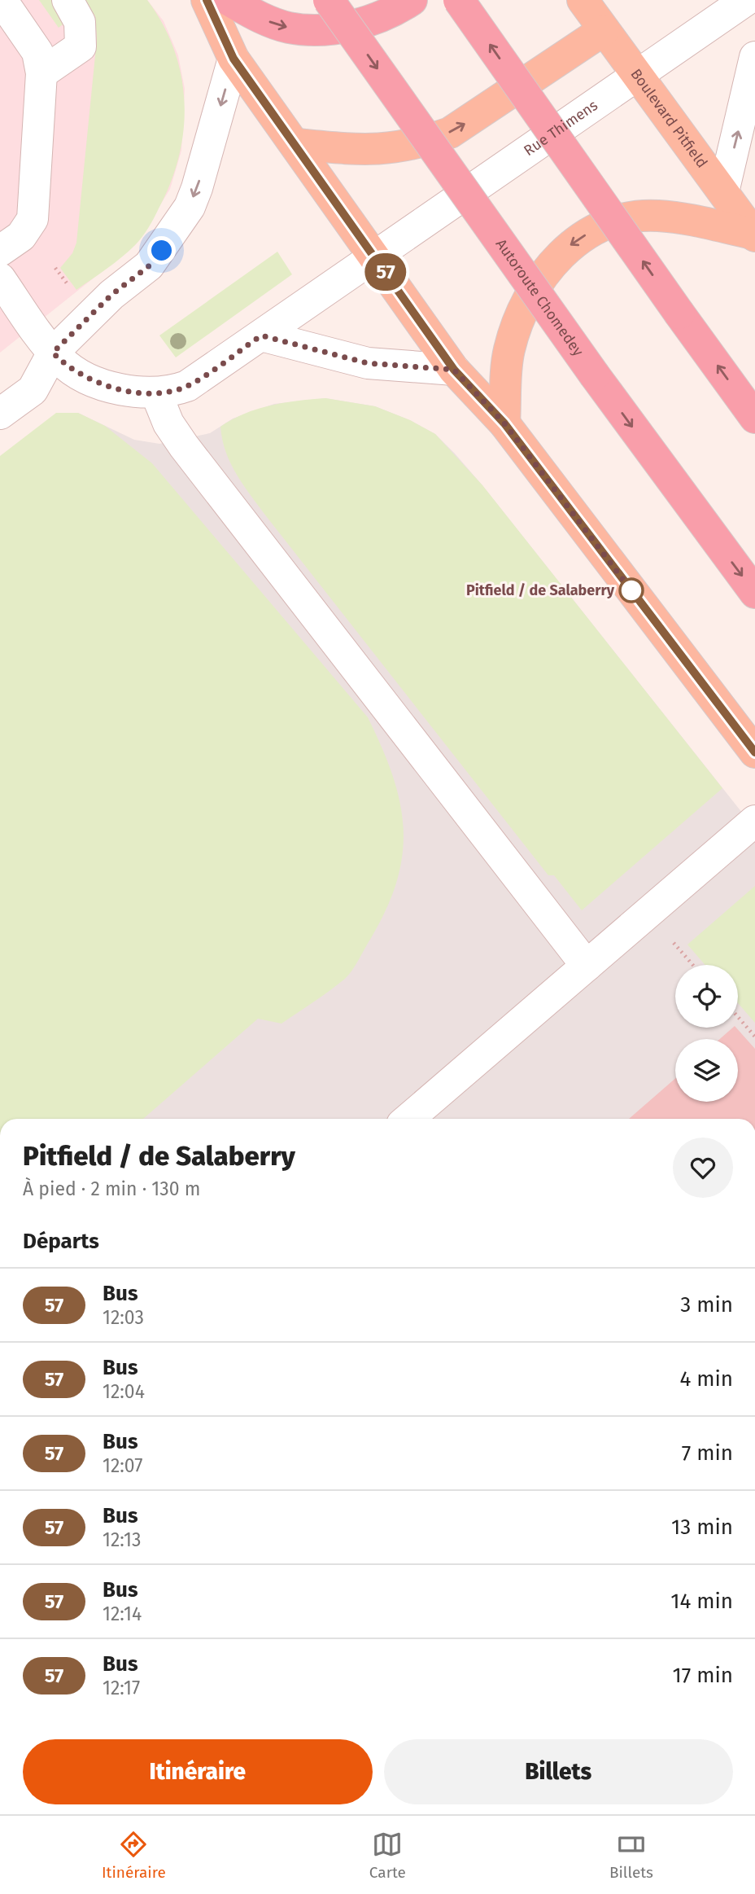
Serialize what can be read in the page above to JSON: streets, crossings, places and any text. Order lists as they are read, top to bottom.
{
  "streets": {
    "highway": ["Autoroute Chomedey"],
    "main road": ["Boulevard Pitfield"],
    "street": ["Rue Thimens"]
  },
  "crossings": [
    ["Boulevard Pitfield", "Rue Thimens"]
  ],
  "places": ["Pitfield / de Salaberry"],
  "lines": ["bus line 57"],
  "page": {
    "on_map": "57",
    "heading": [
      ["Pitfield / de Salaberry", "À pied · 2 min · 130 m"],
      "Départs"
    ],
    "list": [
      {
        "mark": "57",
        "name": "Bus",
        "note": "12:03",
        "value": "3 min"
      },
      {
        "mark": "57",
        "name": "Bus",
        "note": "12:04",
        "value": "4 min"
      },
      {
        "mark": "57",
        "name": "Bus",
        "note": "12:07",
        "value": "7 min"
      },
      {
        "mark": "57",
        "name": "Bus",
        "note": "12:13",
        "value": "13 min"
      },
      {
        "mark": "57",
        "name": "Bus",
        "note": "12:14",
        "value": "14 min"
      },
      {
        "mark": "57",
        "name": "Bus",
        "note": "12:17",
        "value": "17 min"
      }
    ],
    "buttons": ["Itinéraire", "Billets"],
    "tabs": ["Itinéraire", "Carte", "Billets"]
  }
}
